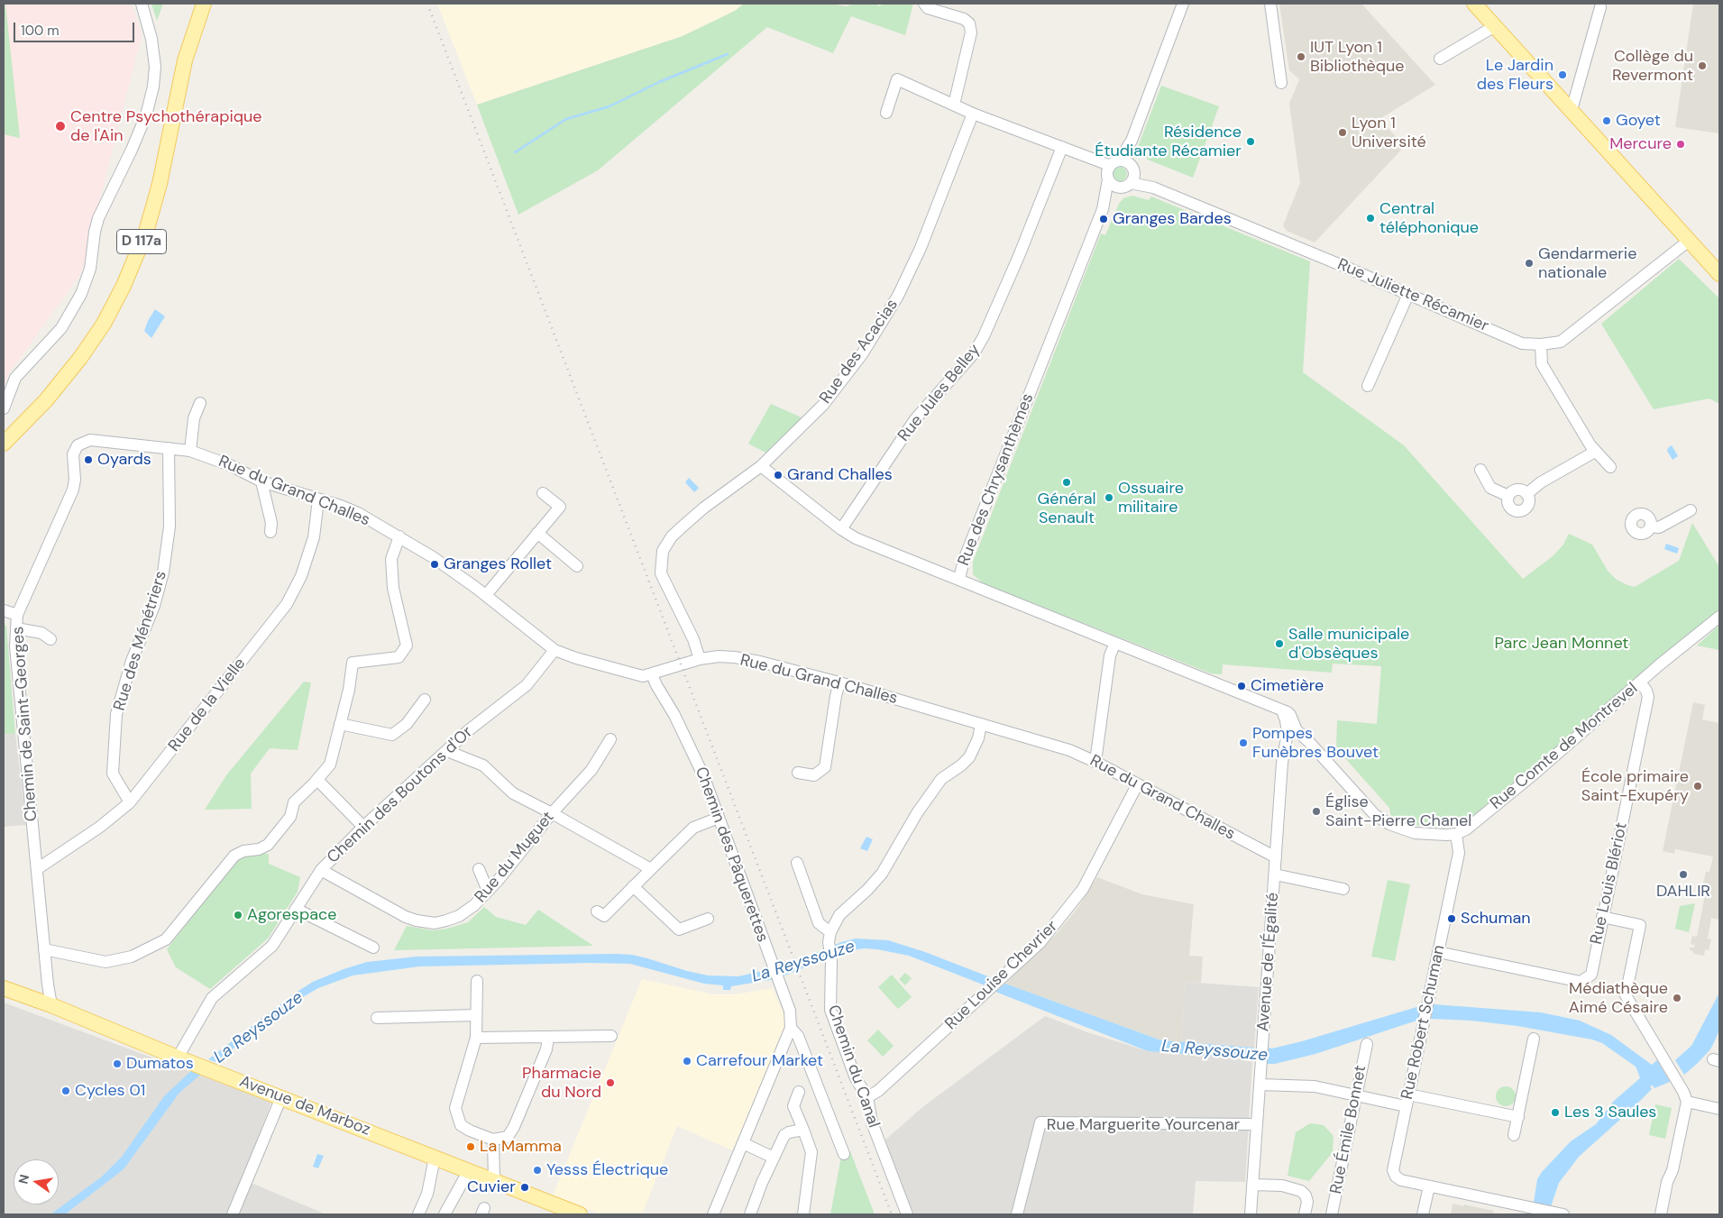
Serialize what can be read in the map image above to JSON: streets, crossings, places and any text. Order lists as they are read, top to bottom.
{
  "streets": {
    "main road": ["D 117a", "Avenue de Marboz"],
    "street": [
      "Rue Juliette Récamier",
      "Rue des Acacias",
      "Rue Jules Belley",
      "Rue des Chrysanthèmes",
      "Rue du Grand Challes",
      "Rue des Ménétriers",
      "Rue de la Vielle",
      "Chemin de Saint-Georges",
      "Rue Comte de Montrevel",
      "Chemin des Boutons d'Or",
      "Chemin des Pâquerettes",
      "Rue du Muguet",
      "Rue Louis Blériot",
      "Avenue de l'Égalité",
      "Rue Louise Chevrier",
      "Rue Robert Schuman",
      "Chemin du Canal",
      "Rue Marguerite Yourcenar",
      "Rue Émile Bonnet"
    ]
  },
  "crossings": [
    ["Rue Juliette Récamier", "Rue des Chrysanthèmes"],
    ["Rue des Acacias", "Rue du Grand Challes"],
    ["Rue des Chrysanthèmes", "Rue Comte de Montrevel"],
    ["Rue des Chrysanthèmes", "Avenue de l'Égalité"],
    ["Rue du Grand Challes", "Rue des Ménétriers"],
    ["Rue du Grand Challes", "Rue de la Vielle"],
    ["Rue du Grand Challes", "Chemin de Saint-Georges"],
    ["Rue du Grand Challes", "Chemin des Boutons d'Or"],
    ["Rue du Grand Challes", "Chemin des Pâquerettes"],
    ["Rue du Grand Challes", "Avenue de l'Égalité"],
    ["Rue du Grand Challes", "Rue Louise Chevrier"],
    ["Rue des Ménétriers", "Rue de la Vielle"],
    ["Rue de la Vielle", "Chemin de Saint-Georges"],
    ["Chemin de Saint-Georges", "Avenue de Marboz"],
    ["Rue Comte de Montrevel", "Rue Louis Blériot"],
    ["Rue Comte de Montrevel", "Avenue de l'Égalité"],
    ["Rue Comte de Montrevel", "Rue Robert Schuman"],
    ["Chemin des Boutons d'Or", "Rue du Muguet"],
    ["Chemin des Boutons d'Or", "Avenue de Marboz"],
    ["Rue Louis Blériot", "Rue Robert Schuman"],
    ["Avenue de l'Égalité", "Rue Marguerite Yourcenar"],
    ["Rue Louise Chevrier", "Chemin du Canal"]
  ],
  "water": ["La Reyssouze"],
  "parks": ["Parc Jean Monnet"],
  "places": [
    "IUT Lyon 1 Bibliothèque",
    "Collège du Revermont",
    "Le Jardin des Fleurs",
    "Goyet",
    "Centre Psychothérapique de l'Ain",
    "Lyon 1 Université",
    "Résidence Étudiante Récamier",
    "Mercure",
    "Central téléphonique",
    "Granges Bardes",
    "Gendarmerie nationale",
    "Oyards",
    "Grand Challes",
    "Général Senault",
    "Ossuaire militaire",
    "Granges Rollet",
    "Salle municipale d'Obsèques",
    "Cimetière",
    "Pompes Funèbres Bouvet",
    "École primaire Saint-Exupéry",
    "Église Saint-Pierre Chanel",
    "DAHLIR",
    "Agorespace",
    "Schuman",
    "Médiathèque Aimé Césaire",
    "Carrefour Market",
    "Dumatos",
    "Pharmacie du Nord",
    "Cycles 01",
    "Les 3 Saules",
    "La Mamma",
    "Yesss Électrique",
    "Cuvier"
  ],
  "scale_bar": "100 m",
  "north": "left"
}
